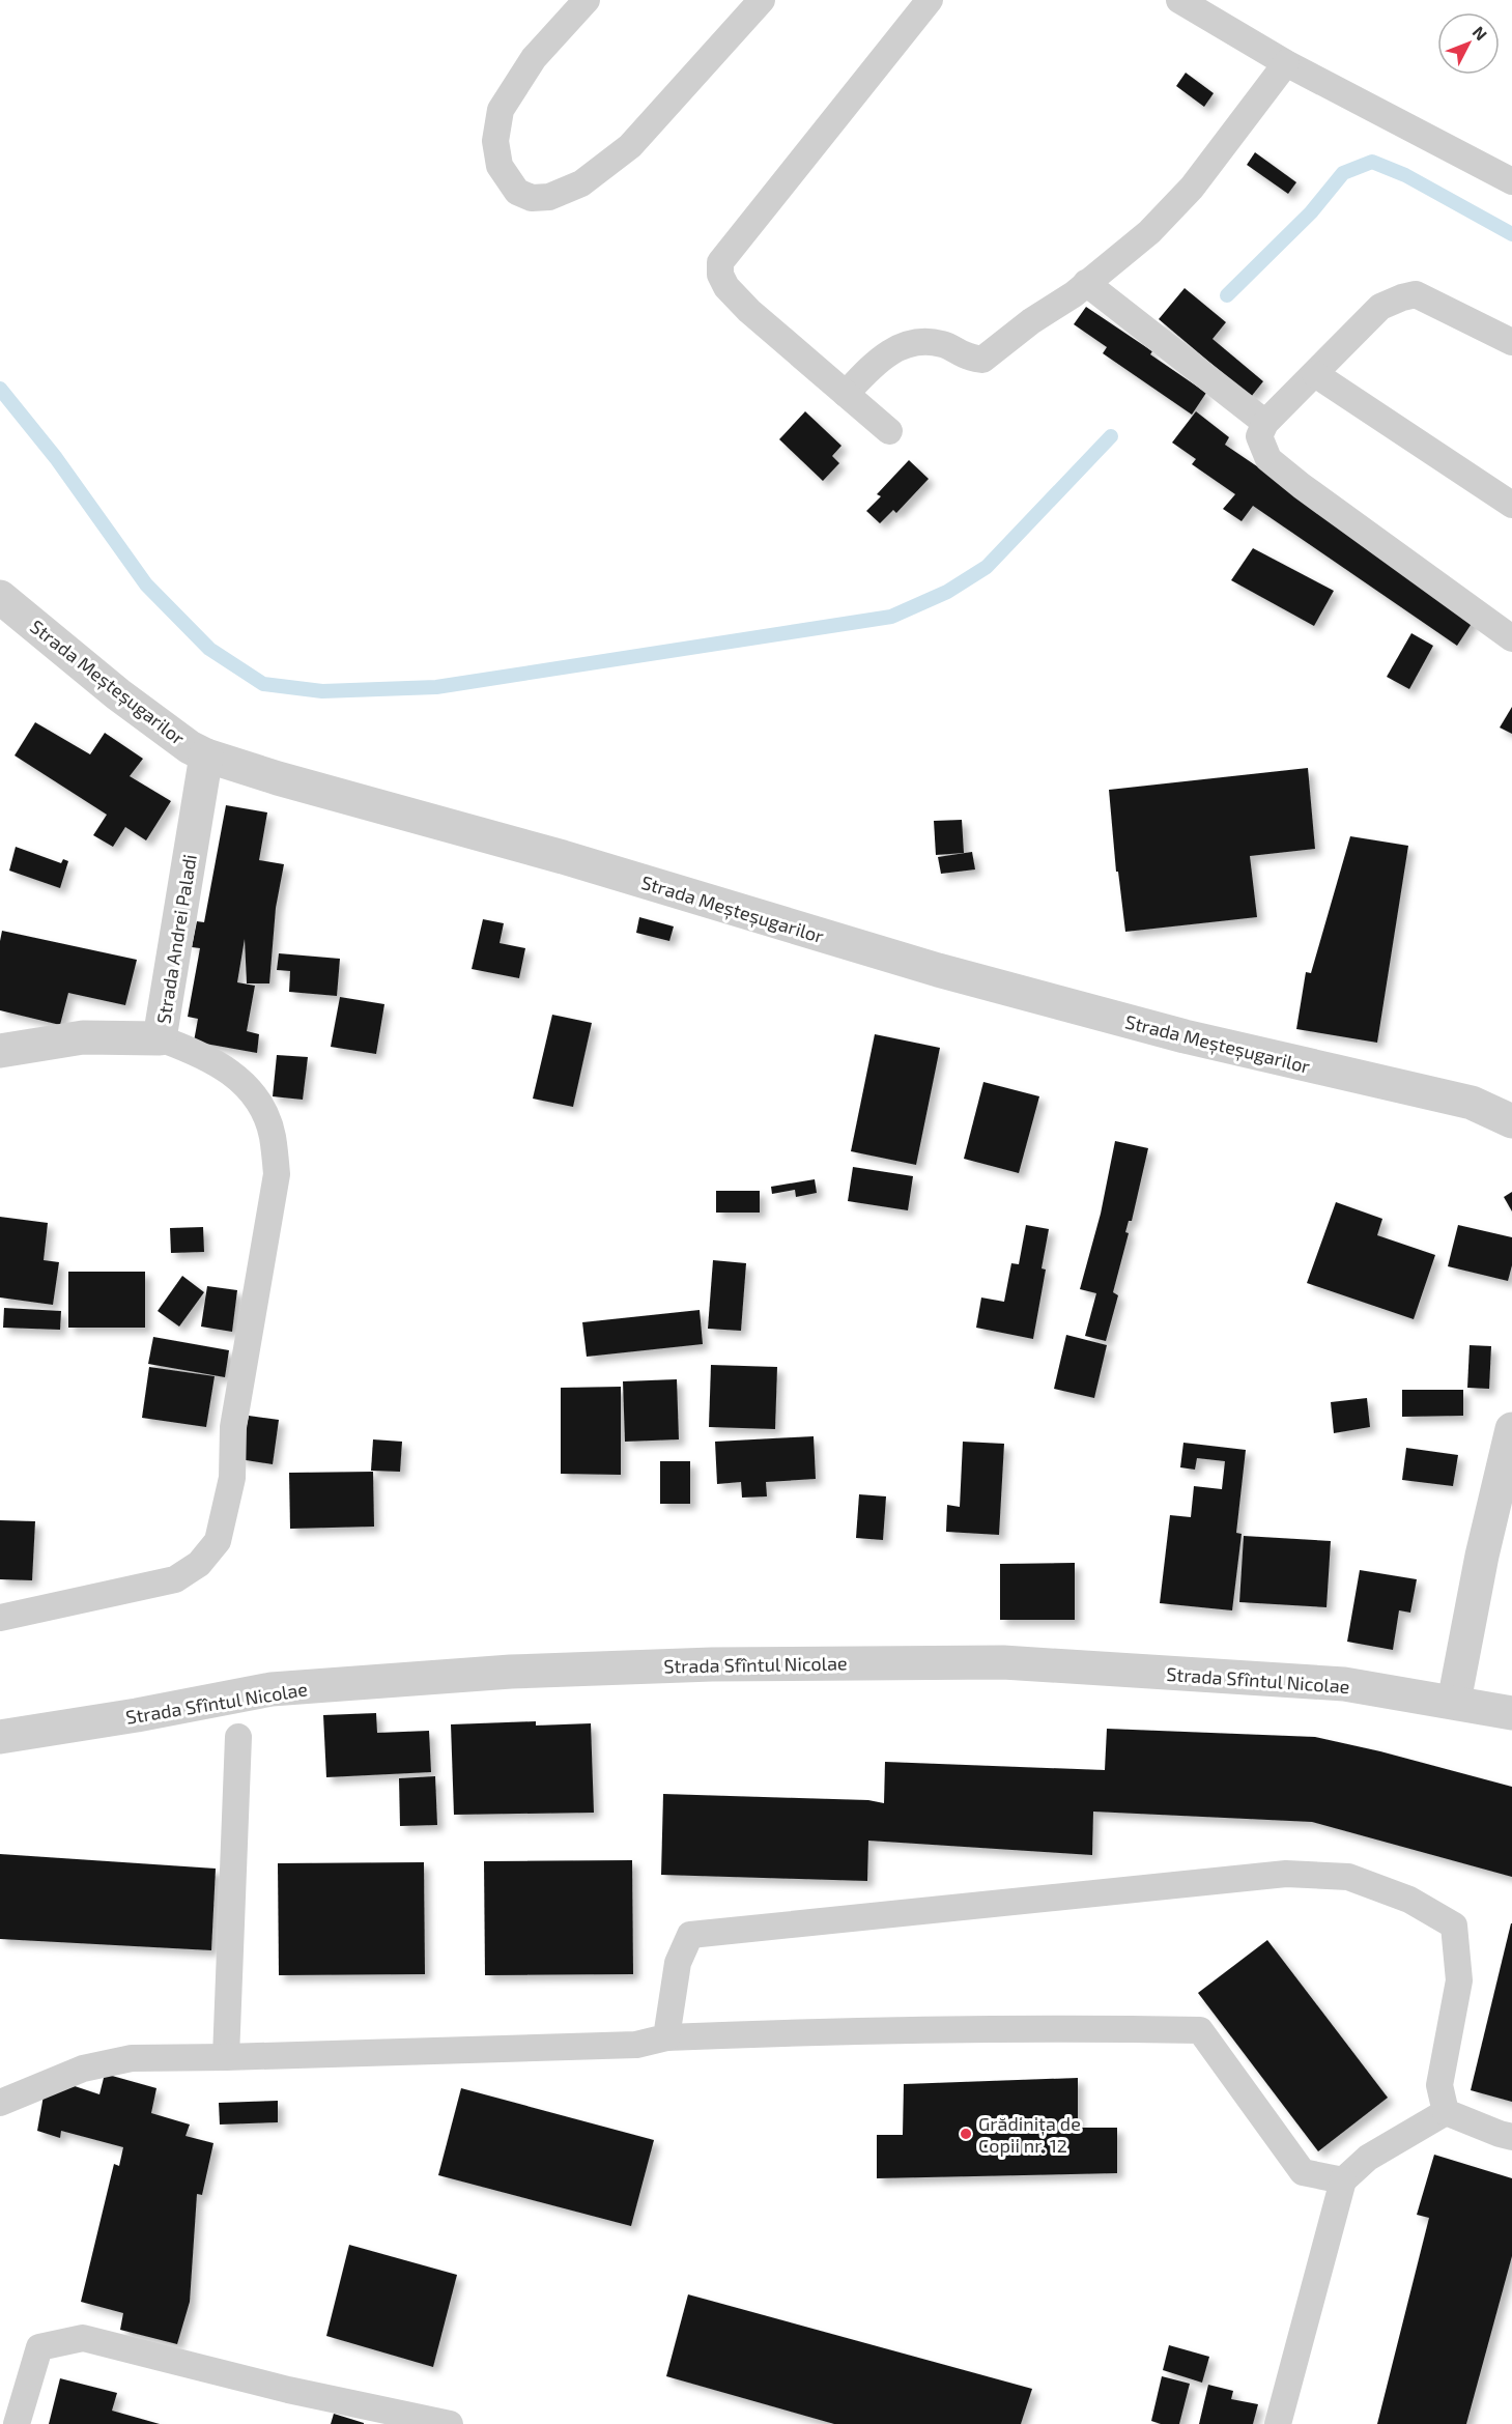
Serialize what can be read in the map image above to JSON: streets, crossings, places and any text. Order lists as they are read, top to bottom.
{
  "streets": {
    "street": ["Strada Meșteșugarilor", "Strada Andrei Paladi", "Strada Sfîntul Nicolae"]
  },
  "crossings": [
    ["Strada Meșteșugarilor", "Strada Andrei Paladi"]
  ],
  "places": ["Grădinița de Copii nr. 12"],
  "north": "top right"
}
